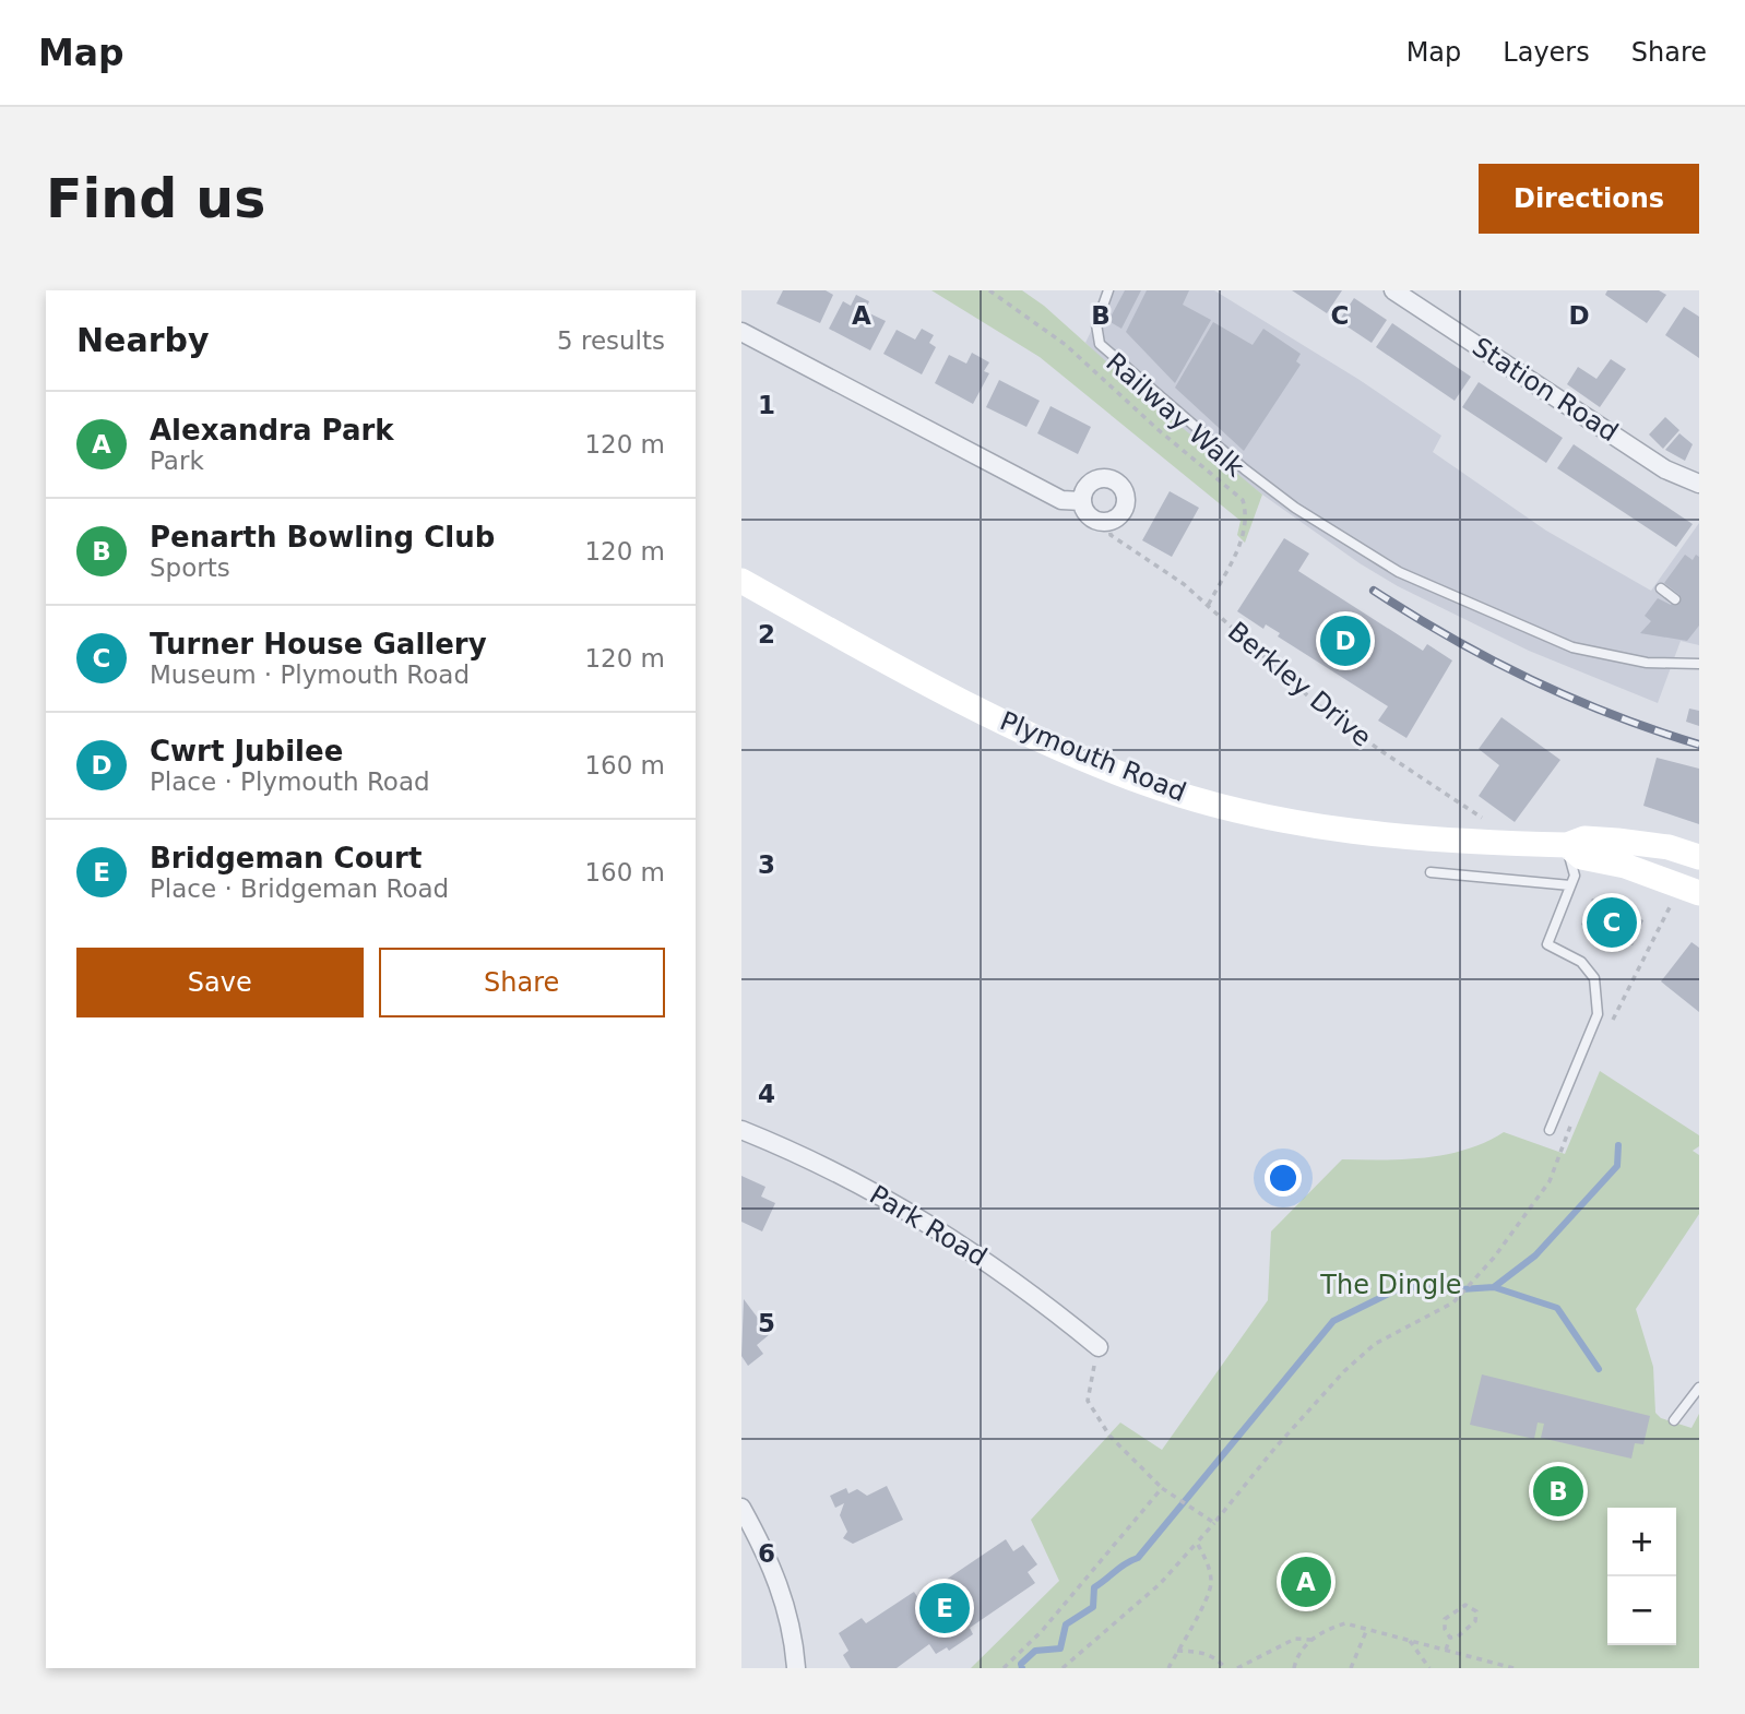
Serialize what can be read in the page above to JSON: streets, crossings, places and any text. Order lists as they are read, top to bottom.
{
  "streets": {
    "street": ["Station Road", "Plymouth Road", "Park Road"],
    "path": ["Railway Walk", "Berkley Drive"]
  },
  "crossings": [
    ["Railway Walk", "Berkley Drive"],
    ["Berkley Drive", "Plymouth Road"]
  ],
  "parks": ["The Dingle"],
  "page": {
    "header": "Map",
    "nav": ["Map", "Layers", "Share"],
    "buttons": [
      "Directions",
      ["Save", "Share"]
    ],
    "title": "Find us",
    "heading": ["Nearby", "5 results"],
    "list": [
      {
        "mark": "A",
        "name": "Alexandra Park",
        "note": "Park",
        "value": "120 m"
      },
      {
        "mark": "B",
        "name": "Penarth Bowling Club",
        "note": "Sports",
        "value": "120 m"
      },
      {
        "mark": "C",
        "name": "Turner House Gallery",
        "note": "Museum · Plymouth Road",
        "value": "120 m"
      },
      {
        "mark": "D",
        "name": "Cwrt Jubilee",
        "note": "Place · Plymouth Road",
        "value": "160 m"
      },
      {
        "mark": "E",
        "name": "Bridgeman Court",
        "note": "Place · Bridgeman Road",
        "value": "160 m"
      }
    ],
    "pins": [
      "D",
      "C",
      "B",
      "A",
      "E"
    ],
    "map_buttons": ["+", "−"]
  },
  "grid": {
    "columns": [
      "A",
      "B",
      "C",
      "D"
    ],
    "rows": [
      "1",
      "2",
      "3",
      "4",
      "5",
      "6"
    ]
  }
}
